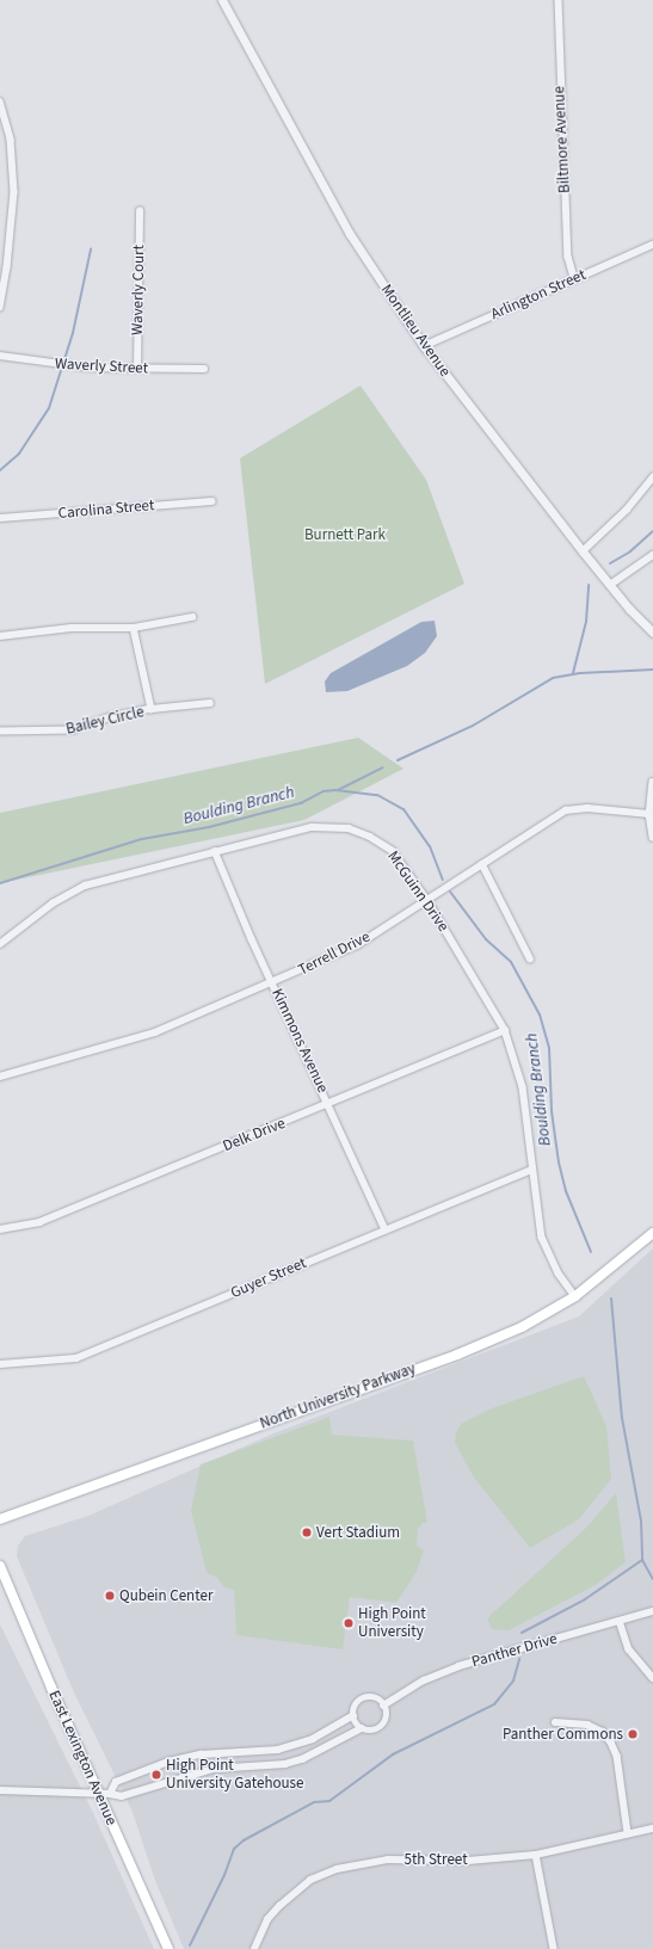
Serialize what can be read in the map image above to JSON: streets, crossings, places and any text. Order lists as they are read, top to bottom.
{
  "streets": {
    "main road": ["North University Parkway", "East Lexington Avenue"],
    "street": [
      "Biltmore Avenue",
      "Waverly Court",
      "Arlington Street",
      "Montlieu Avenue",
      "Waverly Street",
      "Carolina Street",
      "Bailey Circle",
      "McGuinn Drive",
      "Terrell Drive",
      "Kimmons Avenue",
      "Delk Drive",
      "Guyer Street",
      "Panther Drive",
      "5th Street"
    ]
  },
  "crossings": [
    ["Biltmore Avenue", "Arlington Street"],
    ["Waverly Court", "Waverly Street"],
    ["Arlington Street", "Montlieu Avenue"],
    ["McGuinn Drive", "Terrell Drive"],
    ["McGuinn Drive", "Kimmons Avenue"],
    ["McGuinn Drive", "Delk Drive"],
    ["McGuinn Drive", "Guyer Street"],
    ["McGuinn Drive", "North University Parkway"],
    ["Terrell Drive", "Kimmons Avenue"],
    ["Kimmons Avenue", "Delk Drive"],
    ["Kimmons Avenue", "Guyer Street"]
  ],
  "water": ["Boulding Branch"],
  "parks": ["Burnett Park"],
  "places": [
    "Vert Stadium",
    "Qubein Center",
    "High Point University",
    "Panther Commons",
    "High Point University Gatehouse"
  ]
}
